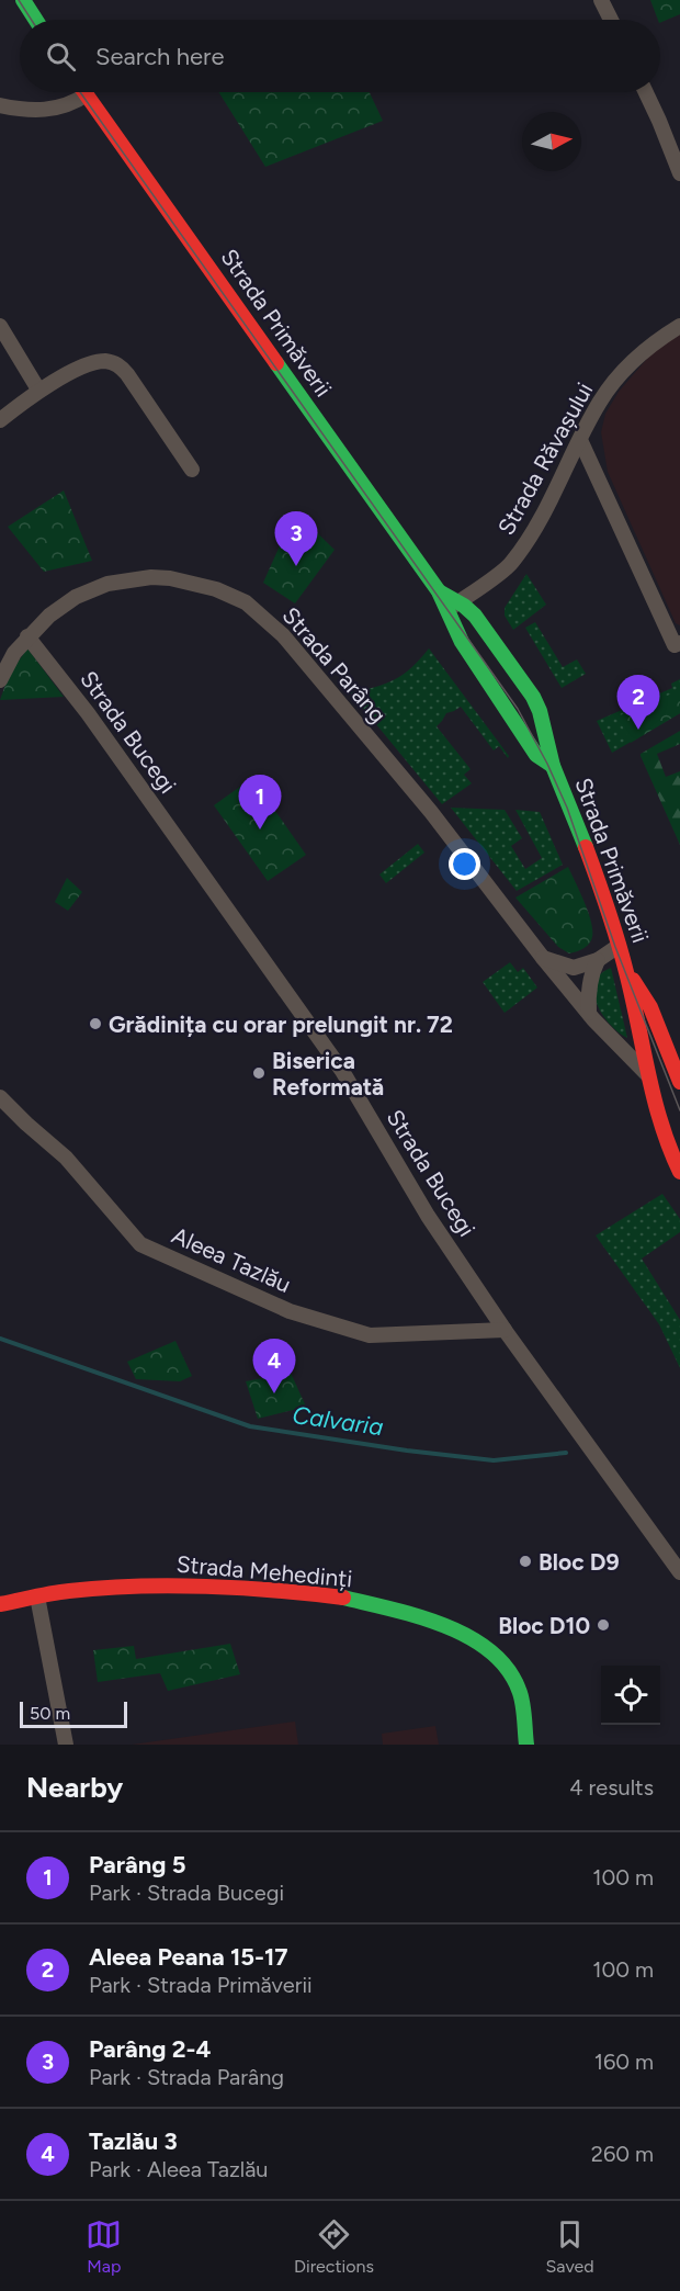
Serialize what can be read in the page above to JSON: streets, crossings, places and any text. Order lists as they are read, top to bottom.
{
  "streets": {
    "main road": ["Strada Primăverii", "Strada Mehedinți"],
    "street": [
      "Strada Răvașului",
      "Strada Parâng",
      "Strada Bucegi",
      "Aleea Tazlău"
    ]
  },
  "crossings": [
    ["Strada Primăverii", "Strada Răvașului"],
    ["Strada Primăverii", "Strada Parâng"],
    ["Strada Parâng", "Strada Bucegi"],
    ["Strada Bucegi", "Aleea Tazlău"]
  ],
  "water": ["Calvaria"],
  "places": [
    "Grădinița cu orar prelungit nr. 72",
    "Biserica Reformată",
    "Bloc D9",
    "Bloc D10"
  ],
  "scale_bar": "50 m",
  "north": "right",
  "page": {
    "search": "Search here",
    "pins": [
      "3",
      "2",
      "1",
      "4"
    ],
    "scale": "50 m",
    "heading": ["Nearby", "4 results"],
    "list": [
      {
        "mark": "1",
        "name": "Parâng 5",
        "note": "Park · Strada Bucegi",
        "value": "100 m"
      },
      {
        "mark": "2",
        "name": "Aleea Peana 15-17",
        "note": "Park · Strada Primăverii",
        "value": "100 m"
      },
      {
        "mark": "3",
        "name": "Parâng 2-4",
        "note": "Park · Strada Parâng",
        "value": "160 m"
      },
      {
        "mark": "4",
        "name": "Tazlău 3",
        "note": "Park · Aleea Tazlău",
        "value": "260 m"
      }
    ],
    "nav": ["Map", "Directions", "Saved"]
  }
}
